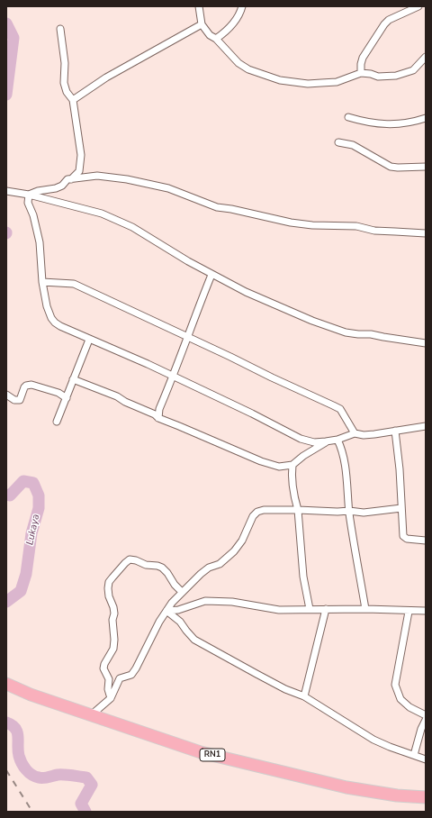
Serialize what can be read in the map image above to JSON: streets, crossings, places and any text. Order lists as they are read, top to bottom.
{
  "streets": {
    "highway": ["RN1"]
  },
  "water": ["Lukaya"]
}
